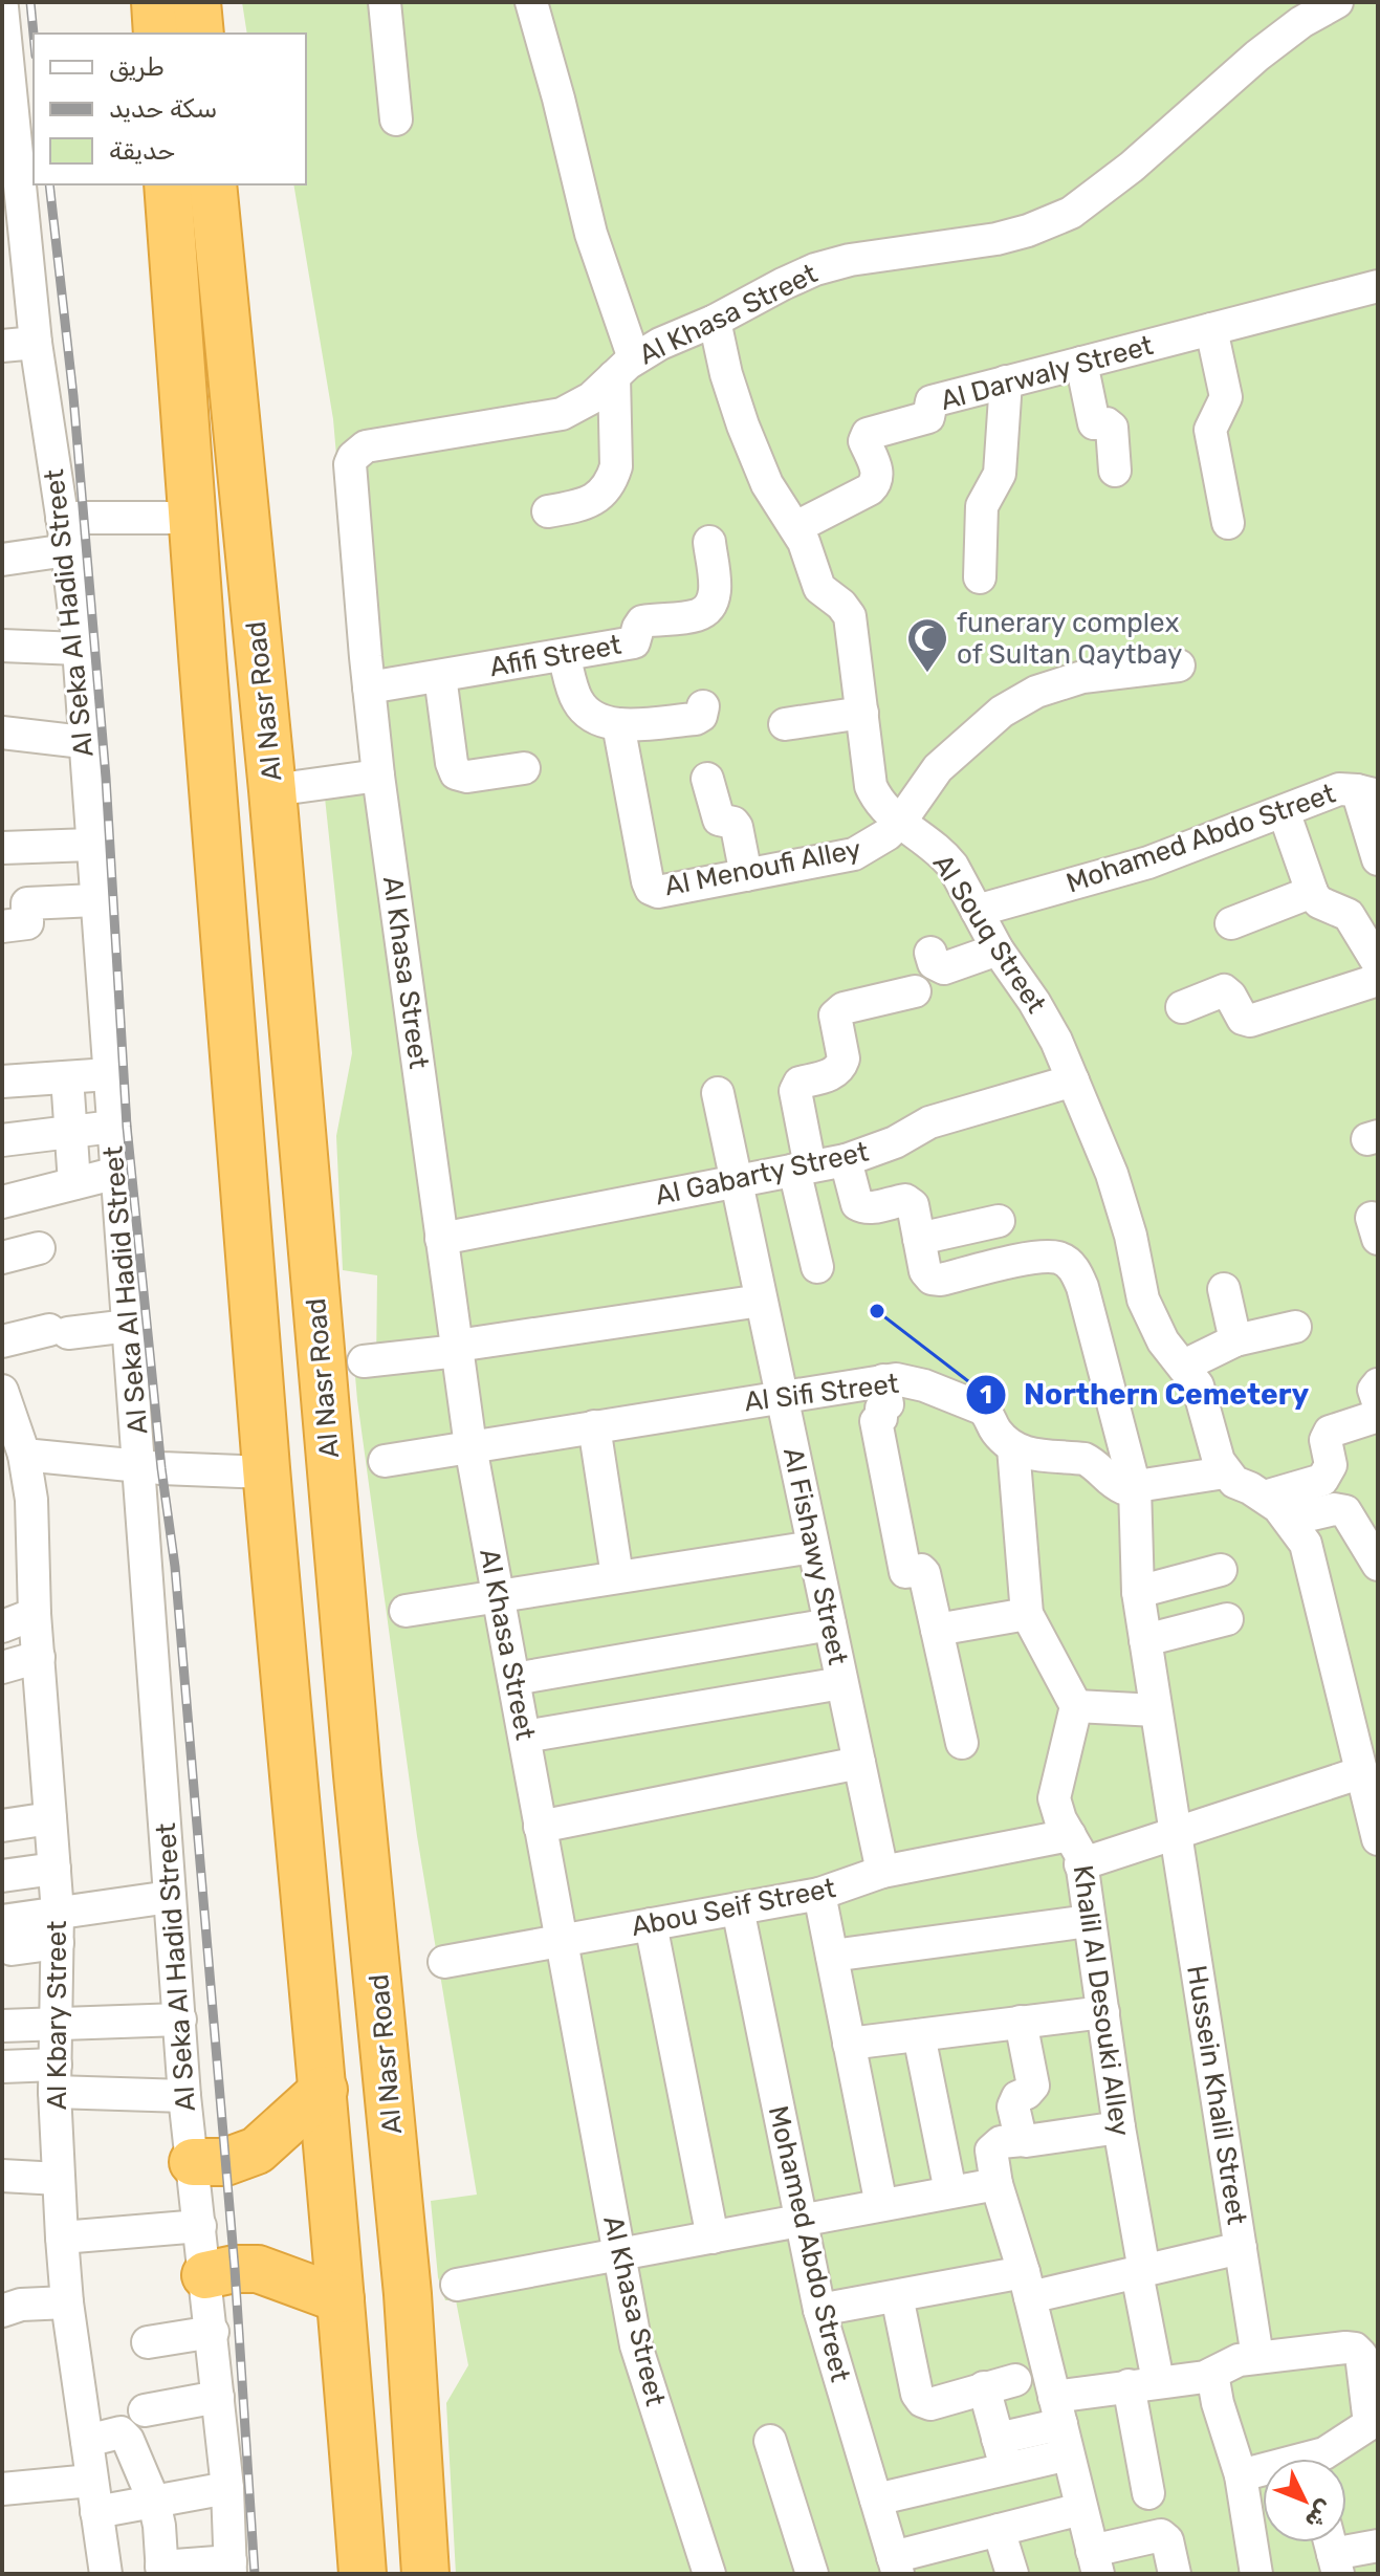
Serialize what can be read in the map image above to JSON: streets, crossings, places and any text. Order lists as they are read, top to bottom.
{
  "streets": {
    "highway": ["Al Nasr Road"],
    "street": [
      "Al Khasa Street",
      "Al Darwaly Street",
      "Al Seka Al Hadid Street",
      "Afifi Street",
      "Mohamed Abdo Street",
      "Al Menoufi Alley",
      "Al Souq Street",
      "Al Gabarty Street",
      "Al Sifi Street",
      "Al Fishawy Street",
      "Abou Seif Street",
      "Khalil Al Desouki Alley",
      "Al Kbary Street",
      "Hussein Khalil Street"
    ]
  },
  "crossings": [
    ["Al Khasa Street", "Afifi Street"],
    ["Al Khasa Street", "Al Souq Street"],
    ["Al Khasa Street", "Al Gabarty Street"],
    ["Al Khasa Street", "Al Sifi Street"],
    ["Al Khasa Street", "Abou Seif Street"],
    ["Al Darwaly Street", "Al Souq Street"],
    ["Mohamed Abdo Street", "Al Souq Street"],
    ["Mohamed Abdo Street", "Abou Seif Street"],
    ["Al Menoufi Alley", "Al Souq Street"],
    ["Al Souq Street", "Al Gabarty Street"],
    ["Al Gabarty Street", "Al Fishawy Street"],
    ["Al Sifi Street", "Al Fishawy Street"],
    ["Al Fishawy Street", "Abou Seif Street"],
    ["Abou Seif Street", "Khalil Al Desouki Alley"],
    ["Abou Seif Street", "Hussein Khalil Street"]
  ],
  "places": {
    "mosque": ["funerary complex of Sultan Qaytbay"],
    "other": ["Northern Cemetery"]
  },
  "legend": ["طريق", "سكة حديد", "حديقة"],
  "north": "bottom right"
}
